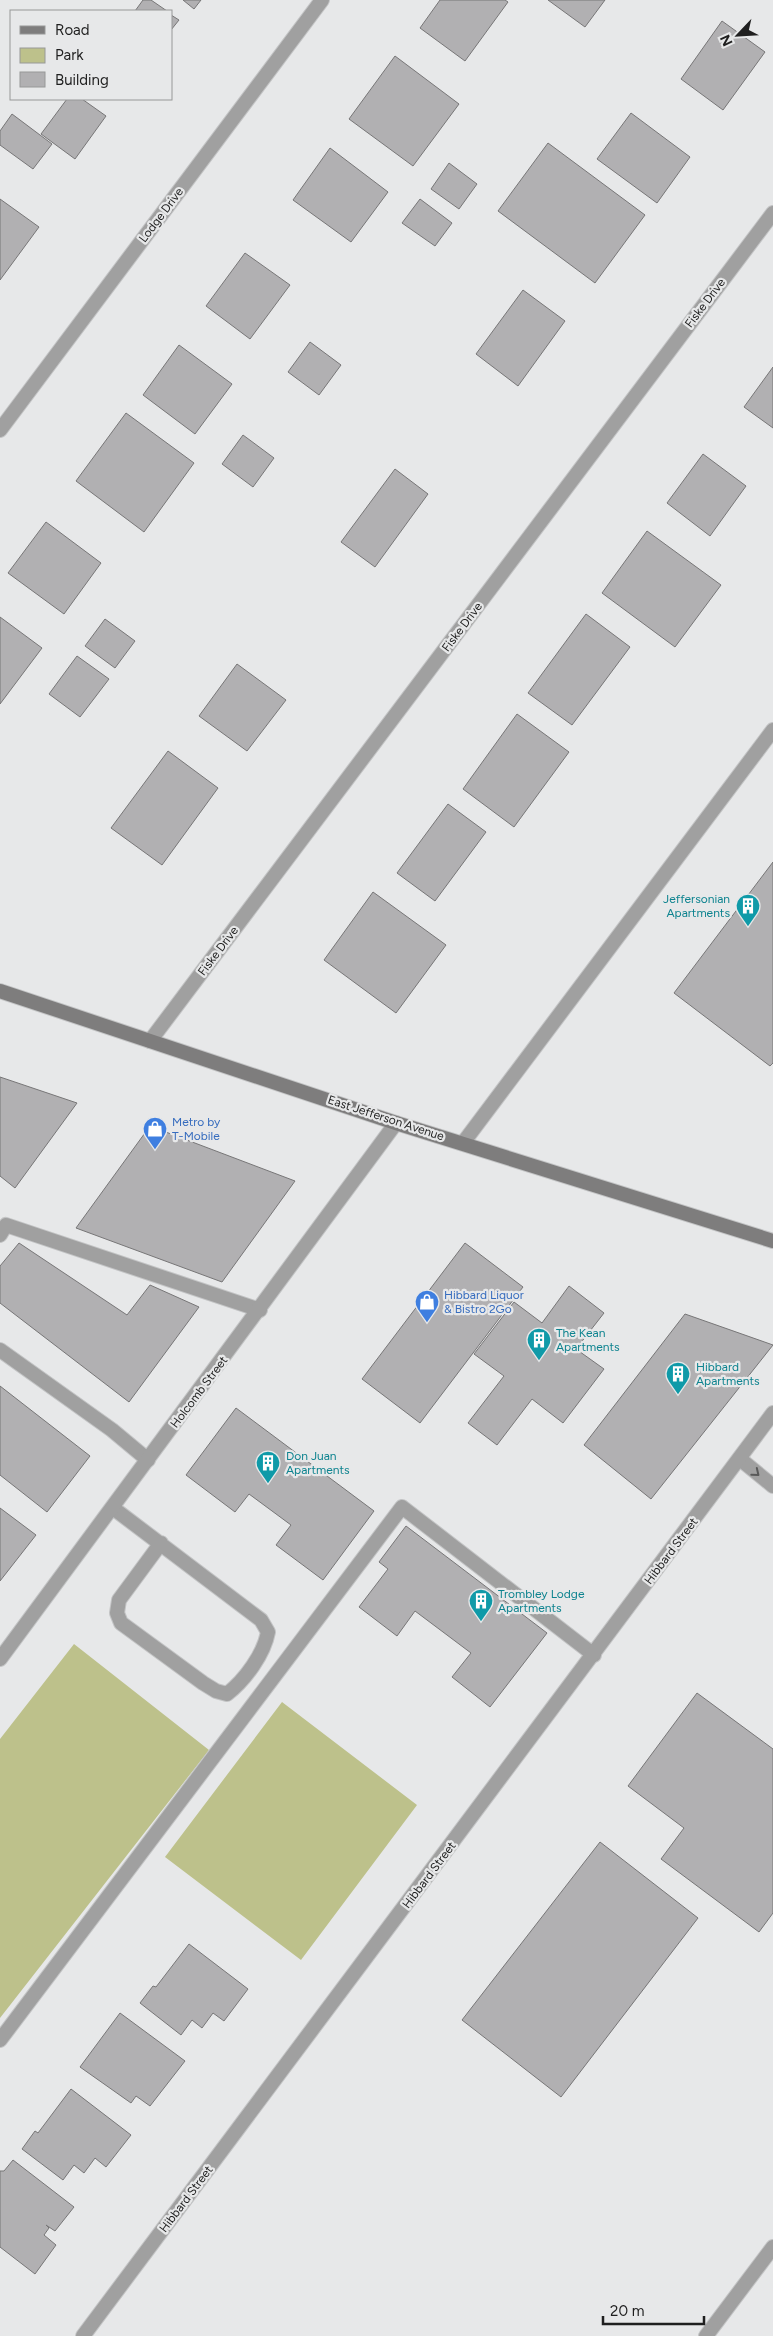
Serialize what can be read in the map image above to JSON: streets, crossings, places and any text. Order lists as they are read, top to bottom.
{
  "streets": {
    "main road": ["East Jefferson Avenue"],
    "street": [
      "Lodge Drive",
      "Fiske Drive",
      "Holcomb Street",
      "Hibbard Street"
    ]
  },
  "crossings": [
    ["Fiske Drive", "East Jefferson Avenue"],
    ["East Jefferson Avenue", "Holcomb Street"]
  ],
  "places": {
    "building": [
      "Jeffersonian Apartments",
      "The Kean Apartments",
      "Hibbard Apartments",
      "Don Juan Apartments",
      "Trombley Lodge Apartments"
    ],
    "shop": ["Metro by T-Mobile", "Hibbard Liquor & Bistro 2Go"]
  },
  "legend": ["Road", "Park", "Building"],
  "scale_bar": "20 m",
  "north": "bottom left"
}
